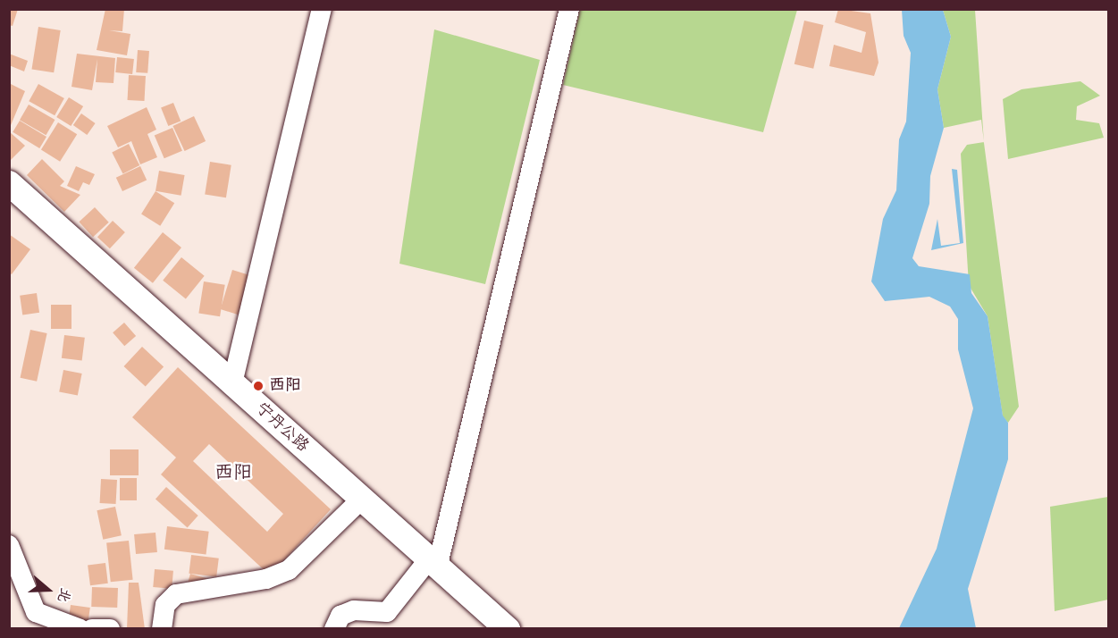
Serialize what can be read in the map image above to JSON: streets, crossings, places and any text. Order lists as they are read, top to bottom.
{
  "streets": {
    "main road": ["宁丹公路"]
  },
  "districts": ["西阳"],
  "places": ["西阳"],
  "north": "right"
}
